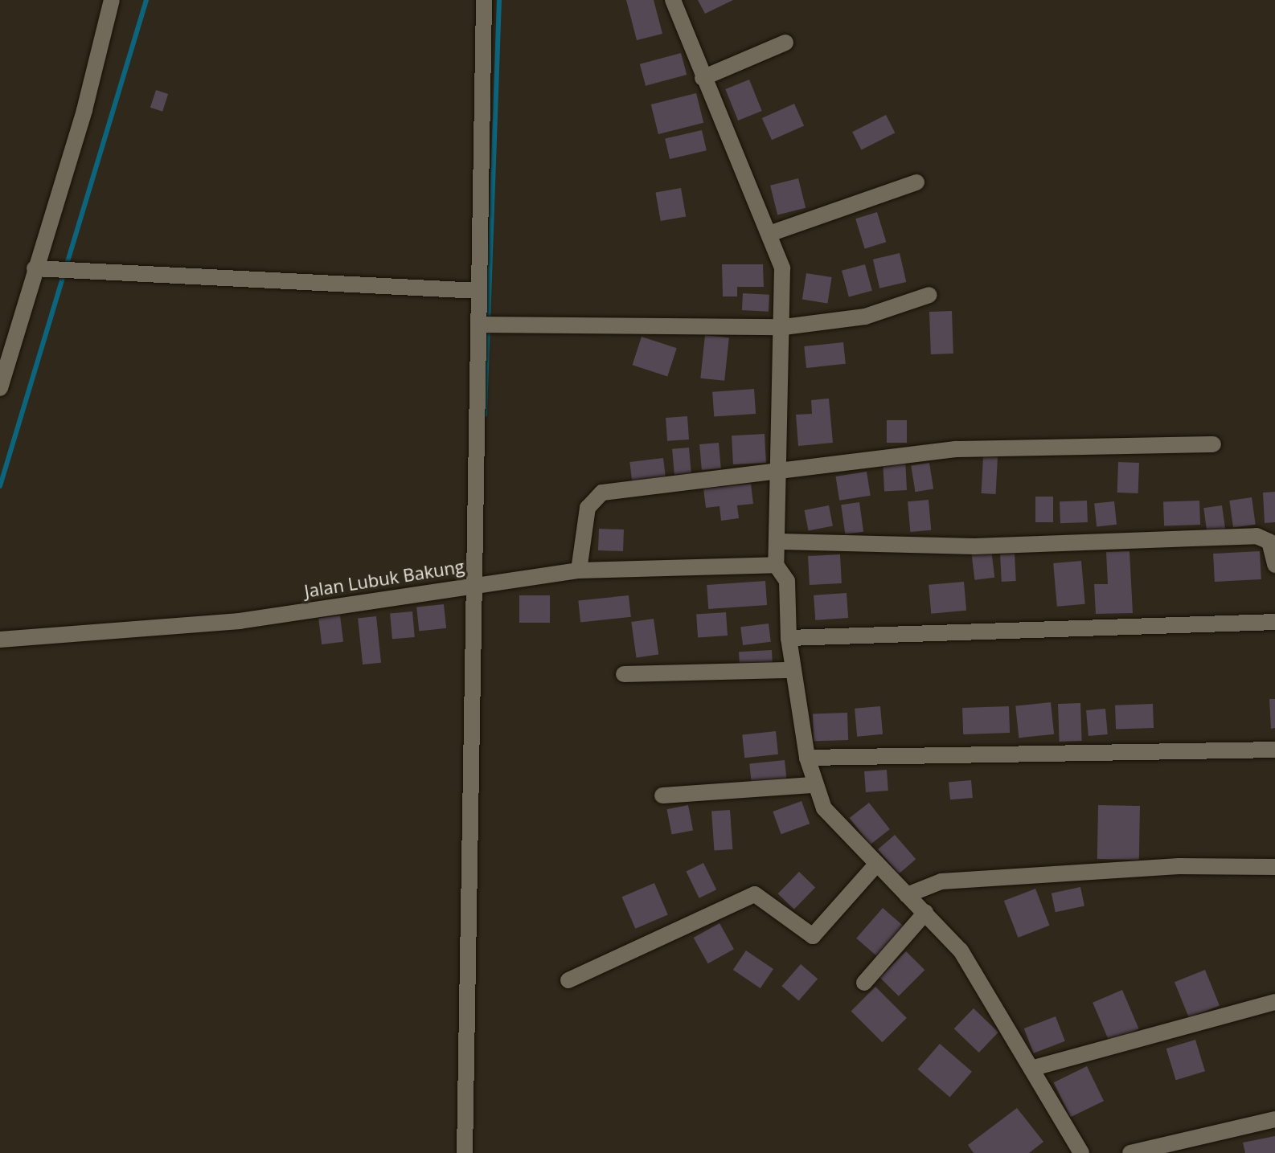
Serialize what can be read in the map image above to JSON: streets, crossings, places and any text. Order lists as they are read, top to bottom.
{
  "streets": {
    "street": ["Jalan Lubuk Bakung"]
  }
}
